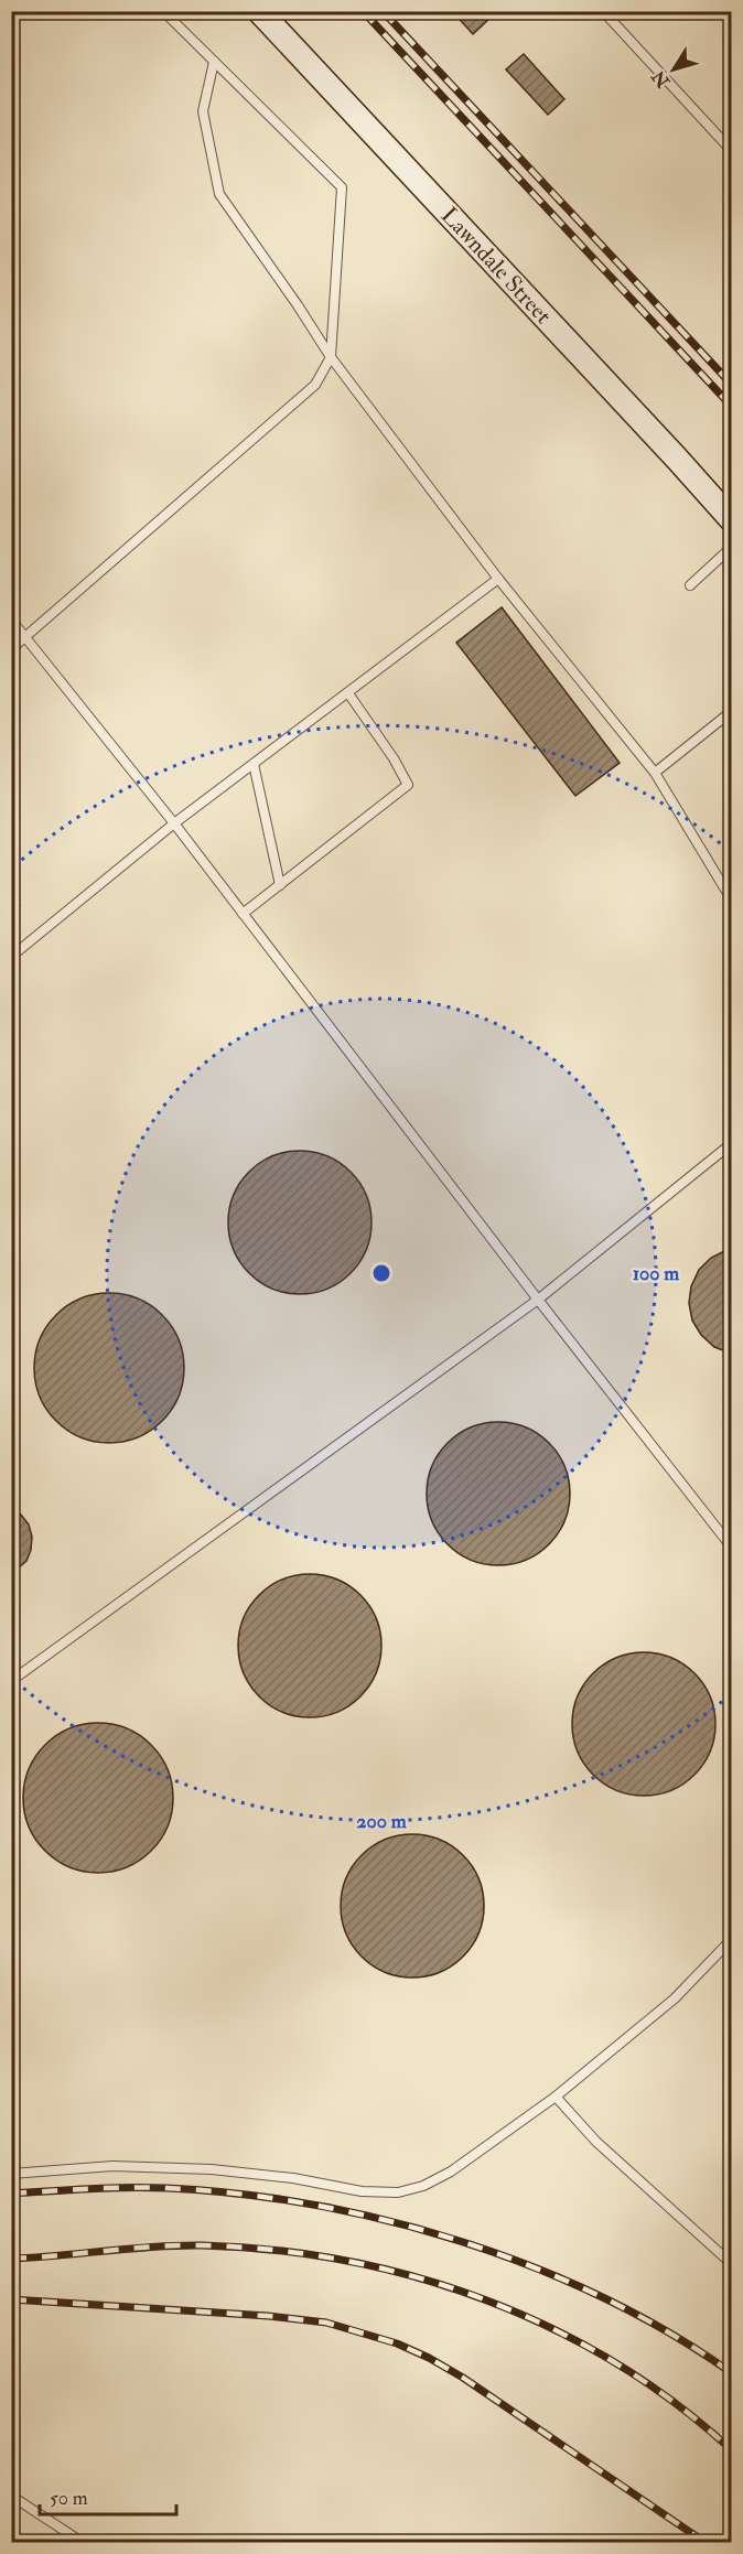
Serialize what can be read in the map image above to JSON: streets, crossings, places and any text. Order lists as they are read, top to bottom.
{
  "streets": {
    "main road": ["Lawndale Street"]
  },
  "scale_bar": "50 m",
  "north": "bottom left",
  "rings": ["100 m", "200 m"]
}
